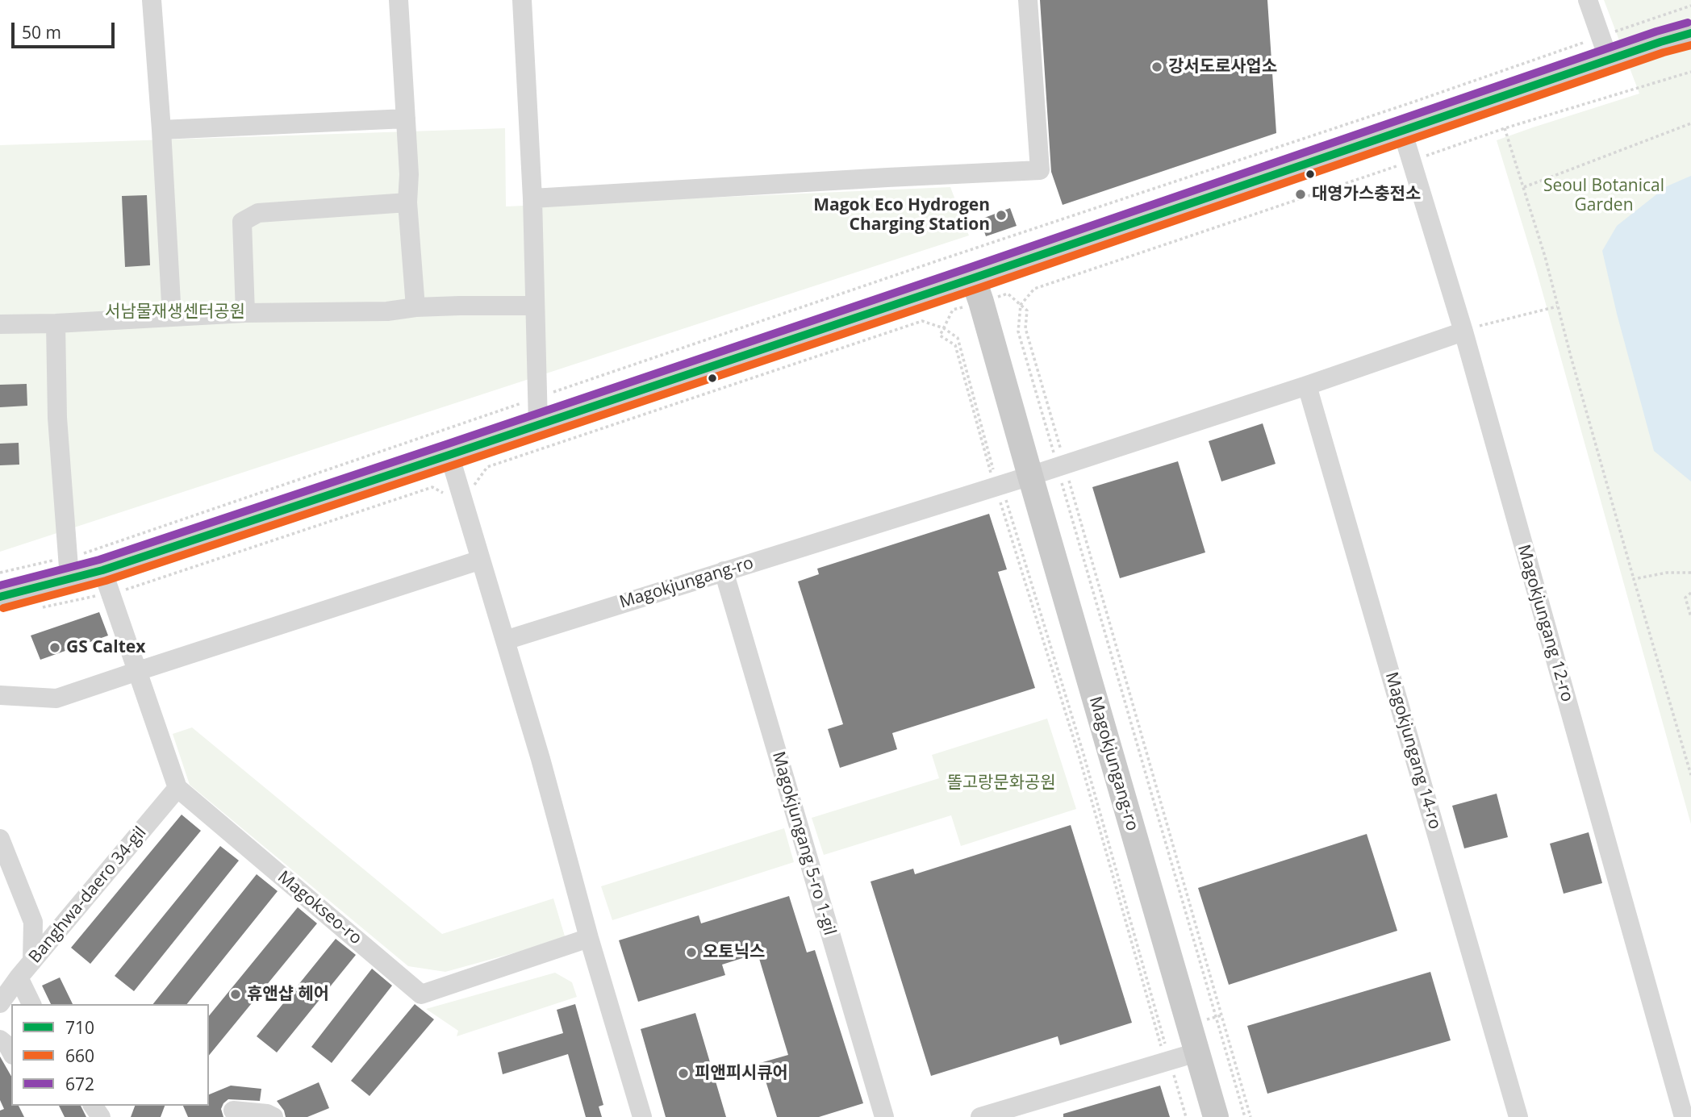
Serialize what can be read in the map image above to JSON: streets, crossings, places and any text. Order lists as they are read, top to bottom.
{
  "streets": {
    "main road": ["Magokjungang-ro"],
    "street": [
      "Magokjungang 12-ro",
      "Magokjungang 14-ro",
      "Magokjungang 5-ro 1-gil",
      "Banghwa-daero 34-gil",
      "Magokseo-ro"
    ]
  },
  "crossings": [
    ["Magokjungang-ro", "Magokjungang 5-ro 1-gil"],
    ["Banghwa-daero 34-gil", "Magokseo-ro"]
  ],
  "parks": ["Seoul Botanical Garden", "서남물재생센터공원", "똘고랑문화공원"],
  "places": [
    "강서도로사업소",
    "대영가스충전소",
    "Magok Eco Hydrogen Charging Station",
    "GS Caltex",
    "오토닉스",
    "휴앤샵 헤어",
    "피앤피시큐어"
  ],
  "lines": ["transit line 672", "transit line 710", "transit line 660"],
  "legend": ["710", "660", "672"],
  "scale_bar": "50 m"
}
